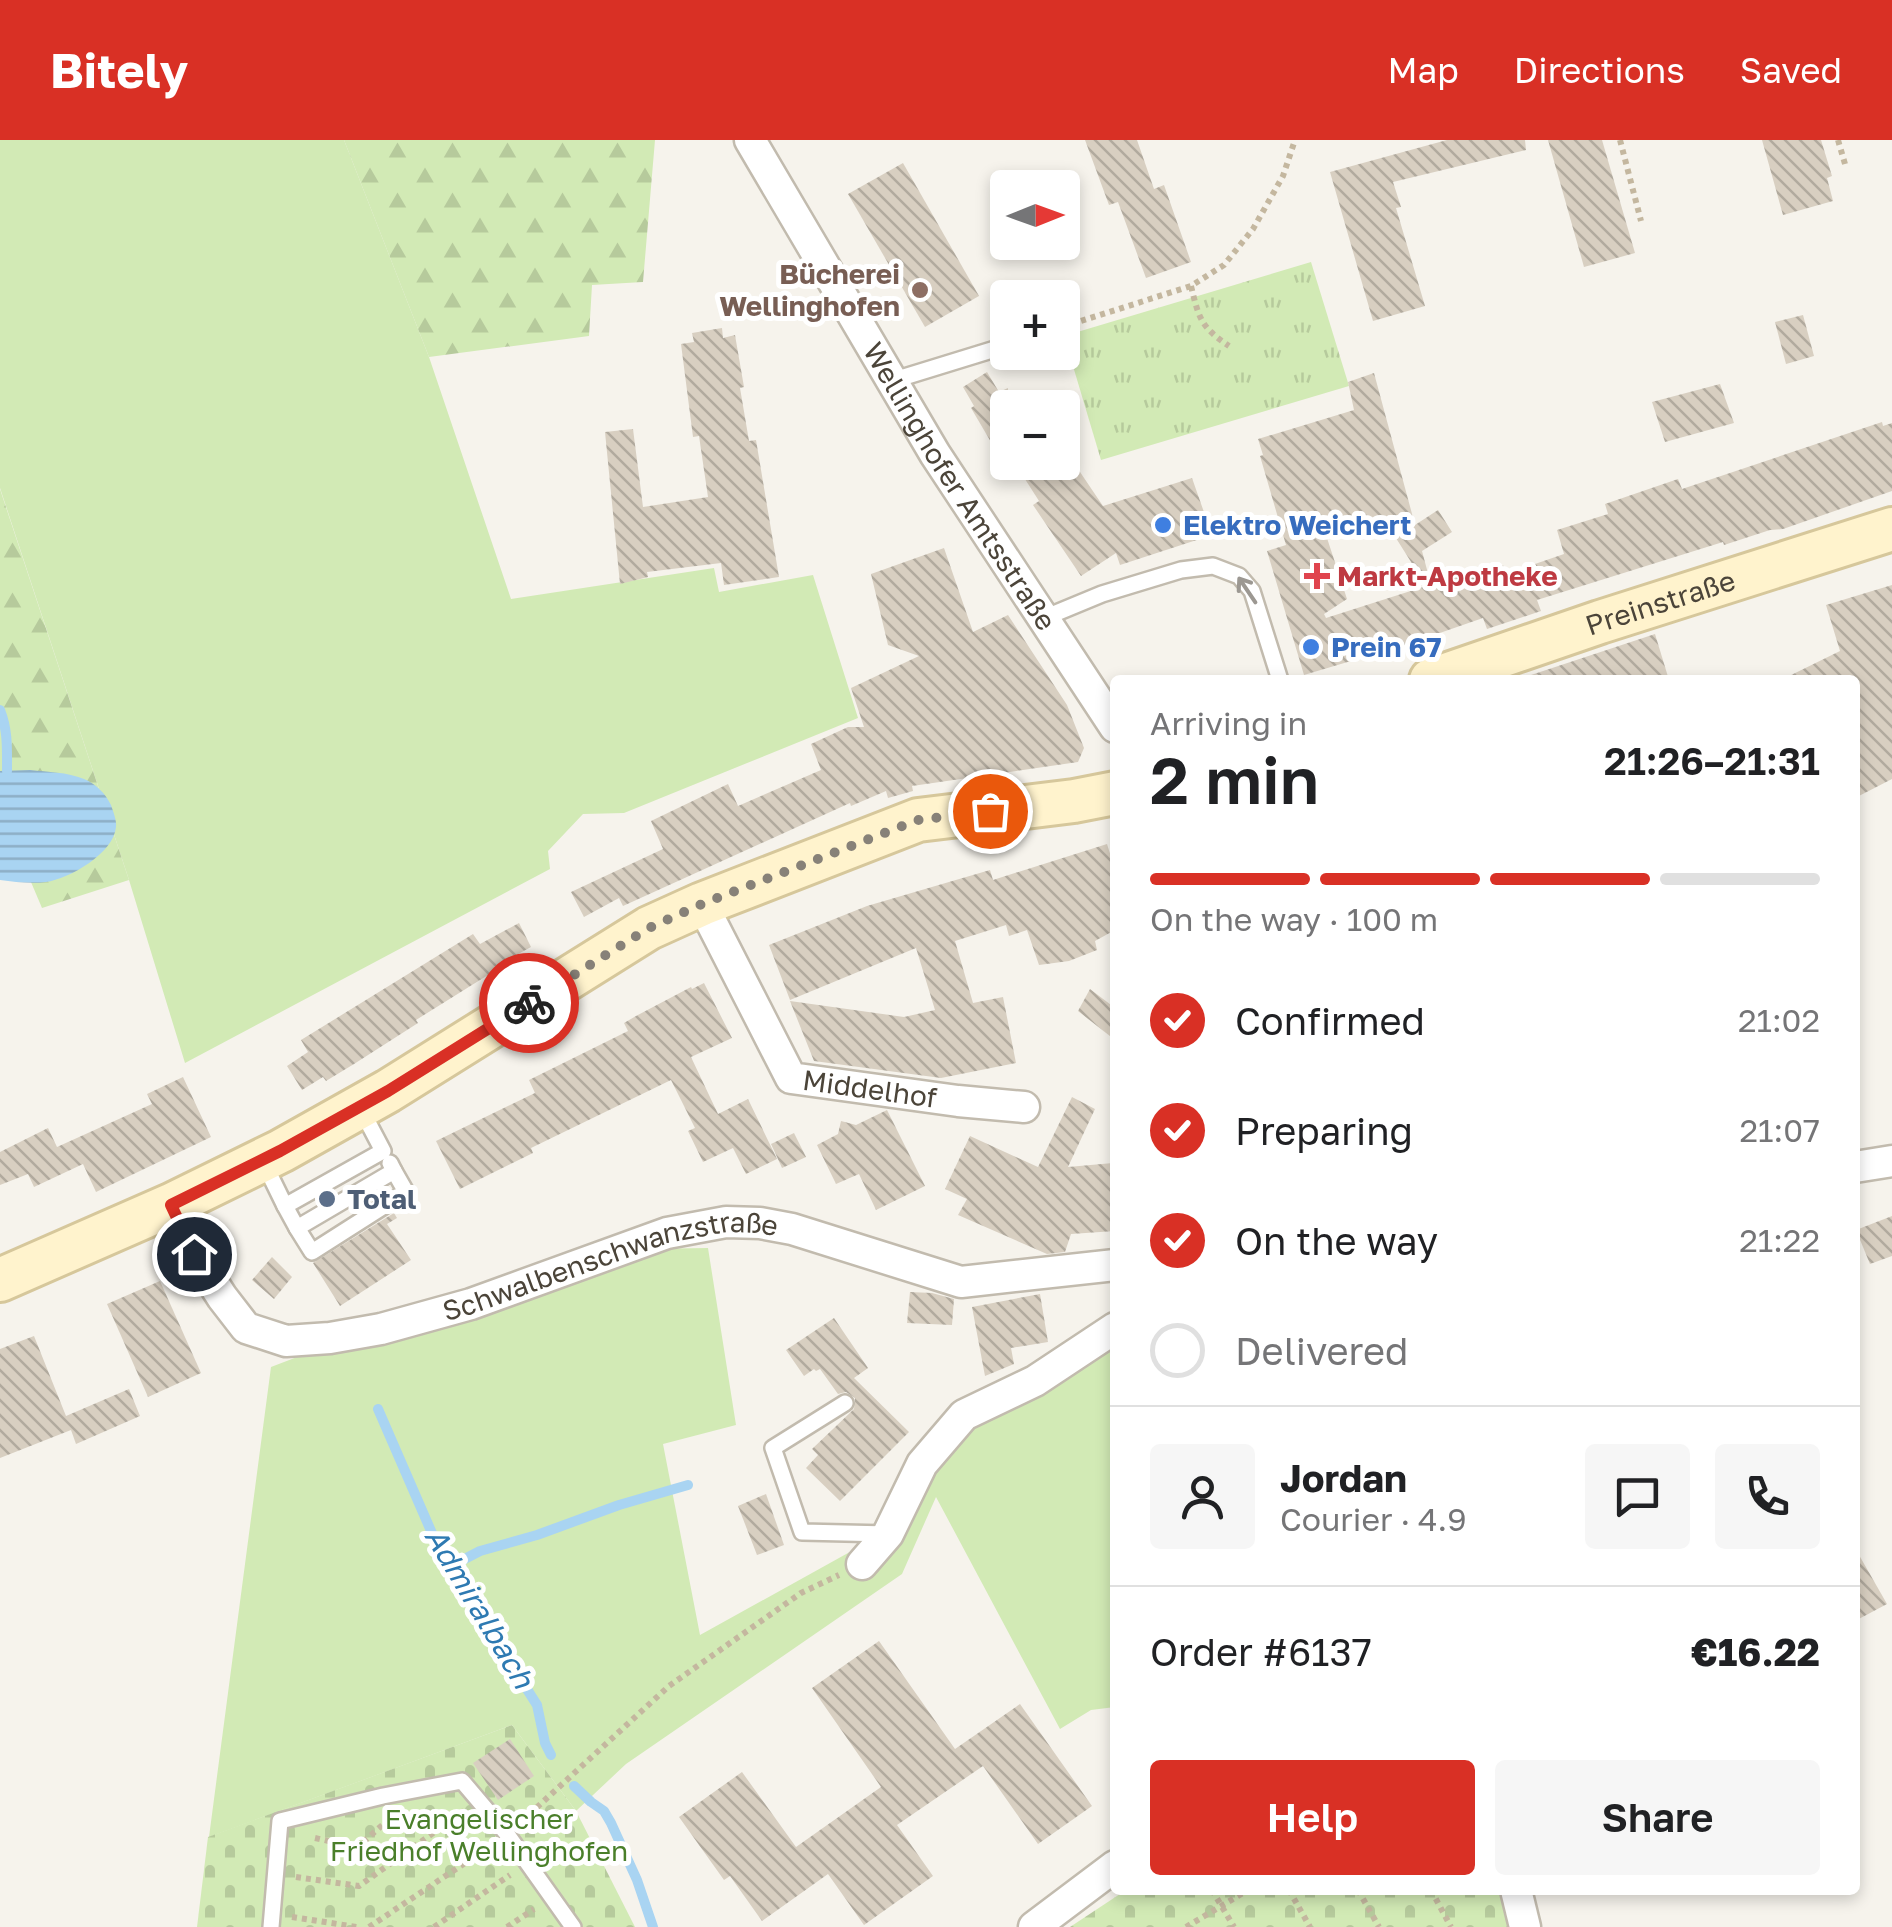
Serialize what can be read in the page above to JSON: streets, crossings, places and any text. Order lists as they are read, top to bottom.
{
  "streets": {
    "street": [
      "Wellinghofer Amtsstraße",
      "Preinstraße",
      "Middelhof",
      "Schwalbenschwanzstraße"
    ]
  },
  "water": ["Admiralbach"],
  "parks": ["Evangelischer Friedhof Wellinghofen"],
  "places": {
    "other": [
      "Bücherei Wellinghofen",
      "Elektro Weichert",
      "Prein 67",
      "Total"
    ],
    "health": ["Markt-Apotheke"]
  },
  "north": "right",
  "page": {
    "header": "Bitely",
    "nav": ["Map", "Directions", "Saved"],
    "map_buttons": ["+", "−"],
    "heading": ["2 min", "Arriving in", "21:26–21:31"],
    "panel": [
      "Jordan",
      "Courier · 4.9",
      "Order #6137",
      "€16.22"
    ],
    "bar": "On the way · 100 m",
    "list": [
      ["Confirmed", "21:02"],
      ["Preparing", "21:07"],
      ["On the way", "21:22"],
      "Delivered"
    ],
    "buttons": ["Help", "Share"]
  }
}
